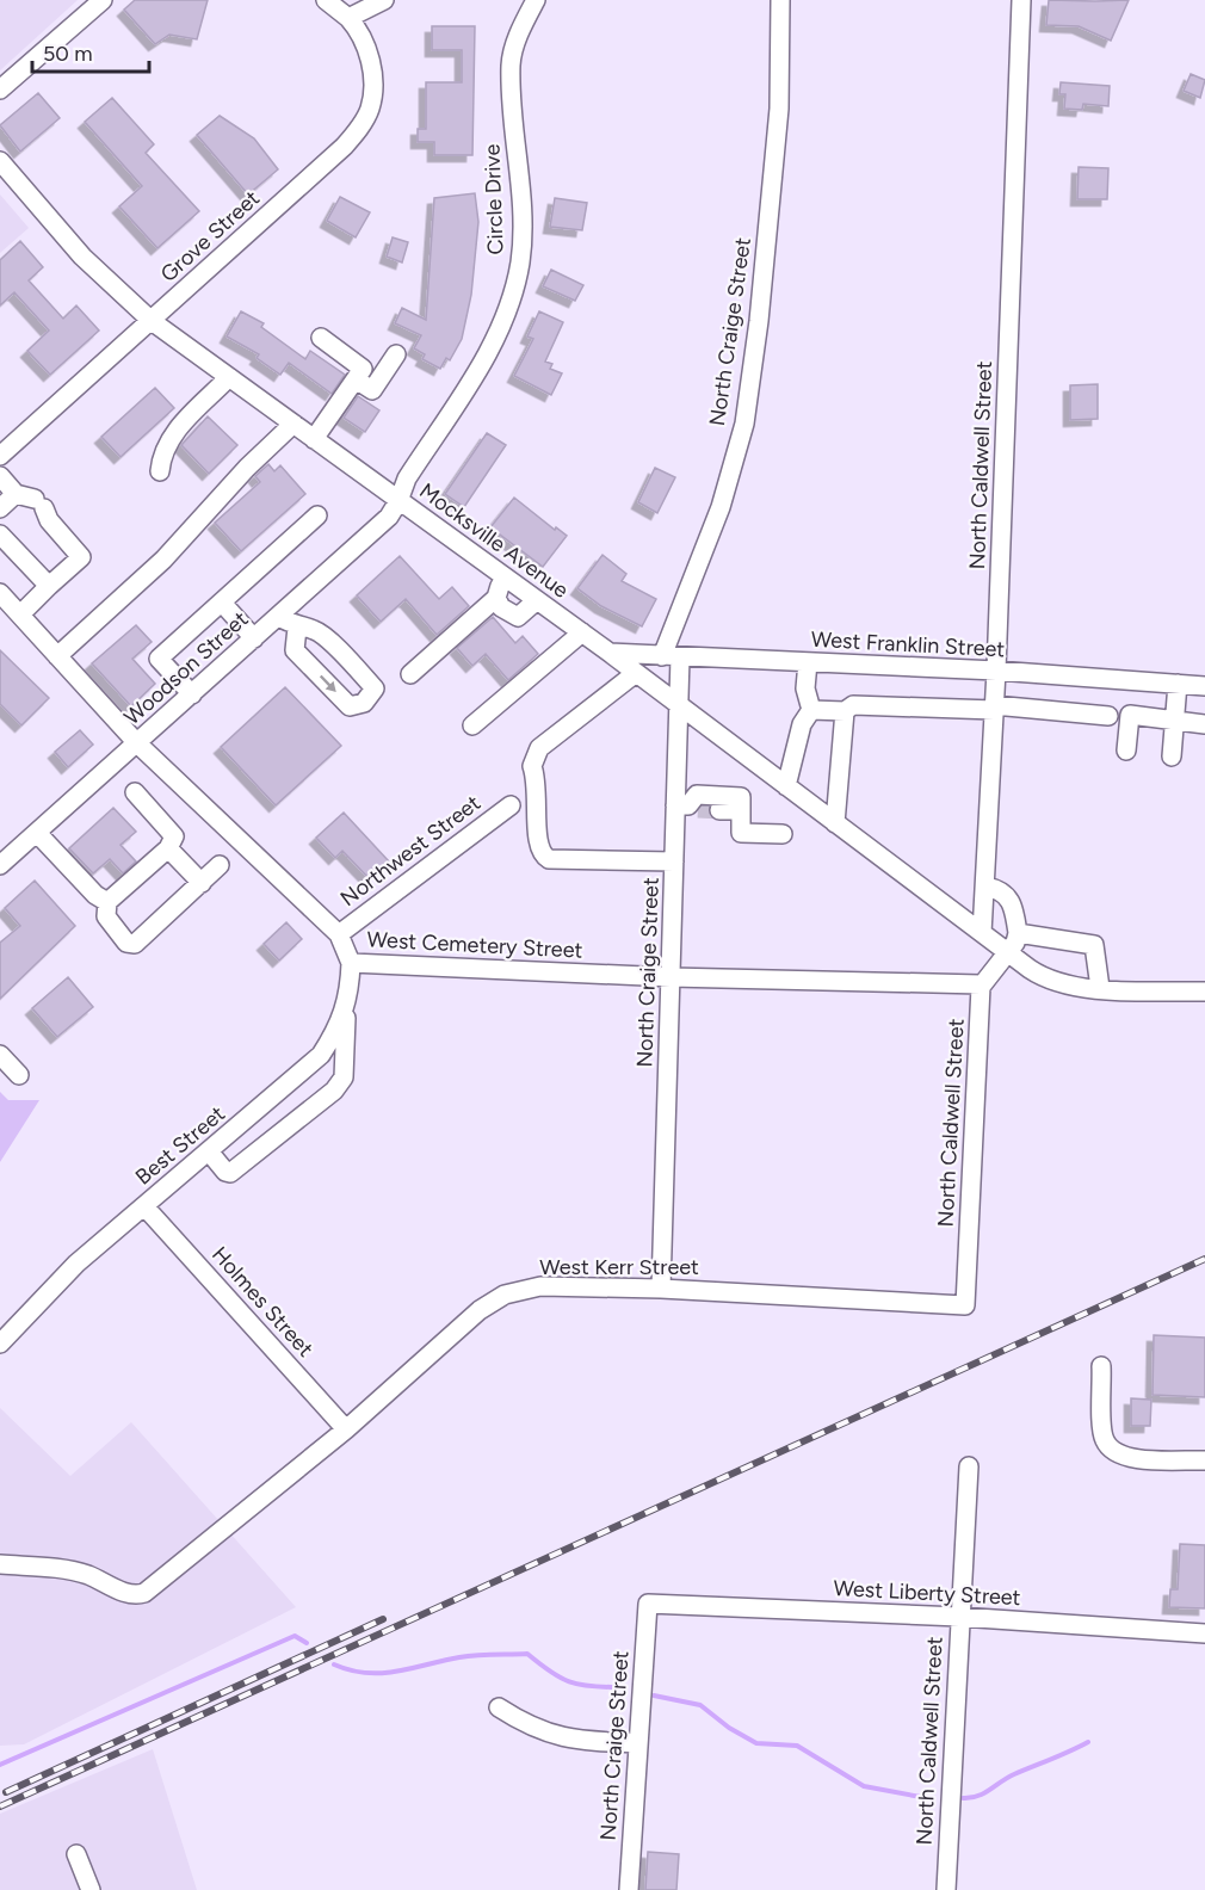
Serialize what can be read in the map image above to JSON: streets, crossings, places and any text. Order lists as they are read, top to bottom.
{
  "streets": {
    "street": [
      "Circle Drive",
      "Grove Street",
      "North Craige Street",
      "North Caldwell Street",
      "Mocksville Avenue",
      "West Franklin Street",
      "Woodson Street",
      "Northwest Street",
      "West Cemetery Street",
      "Best Street",
      "West Kerr Street",
      "Holmes Street",
      "West Liberty Street"
    ]
  },
  "crossings": [
    ["Circle Drive", "Mocksville Avenue"],
    ["Circle Drive", "Woodson Street"],
    ["Grove Street", "Mocksville Avenue"],
    ["North Craige Street", "Mocksville Avenue"],
    ["North Craige Street", "West Franklin Street"],
    ["North Craige Street", "West Cemetery Street"],
    ["North Craige Street", "West Kerr Street"],
    ["North Craige Street", "West Liberty Street"],
    ["North Caldwell Street", "Mocksville Avenue"],
    ["North Caldwell Street", "West Franklin Street"],
    ["North Caldwell Street", "West Cemetery Street"],
    ["North Caldwell Street", "West Kerr Street"],
    ["North Caldwell Street", "West Liberty Street"],
    ["Mocksville Avenue", "West Franklin Street"],
    ["Mocksville Avenue", "Woodson Street"],
    ["Woodson Street", "West Cemetery Street"],
    ["Northwest Street", "West Cemetery Street"],
    ["West Cemetery Street", "Best Street"],
    ["Best Street", "Holmes Street"],
    ["West Kerr Street", "Holmes Street"]
  ],
  "scale_bar": "50 m"
}
